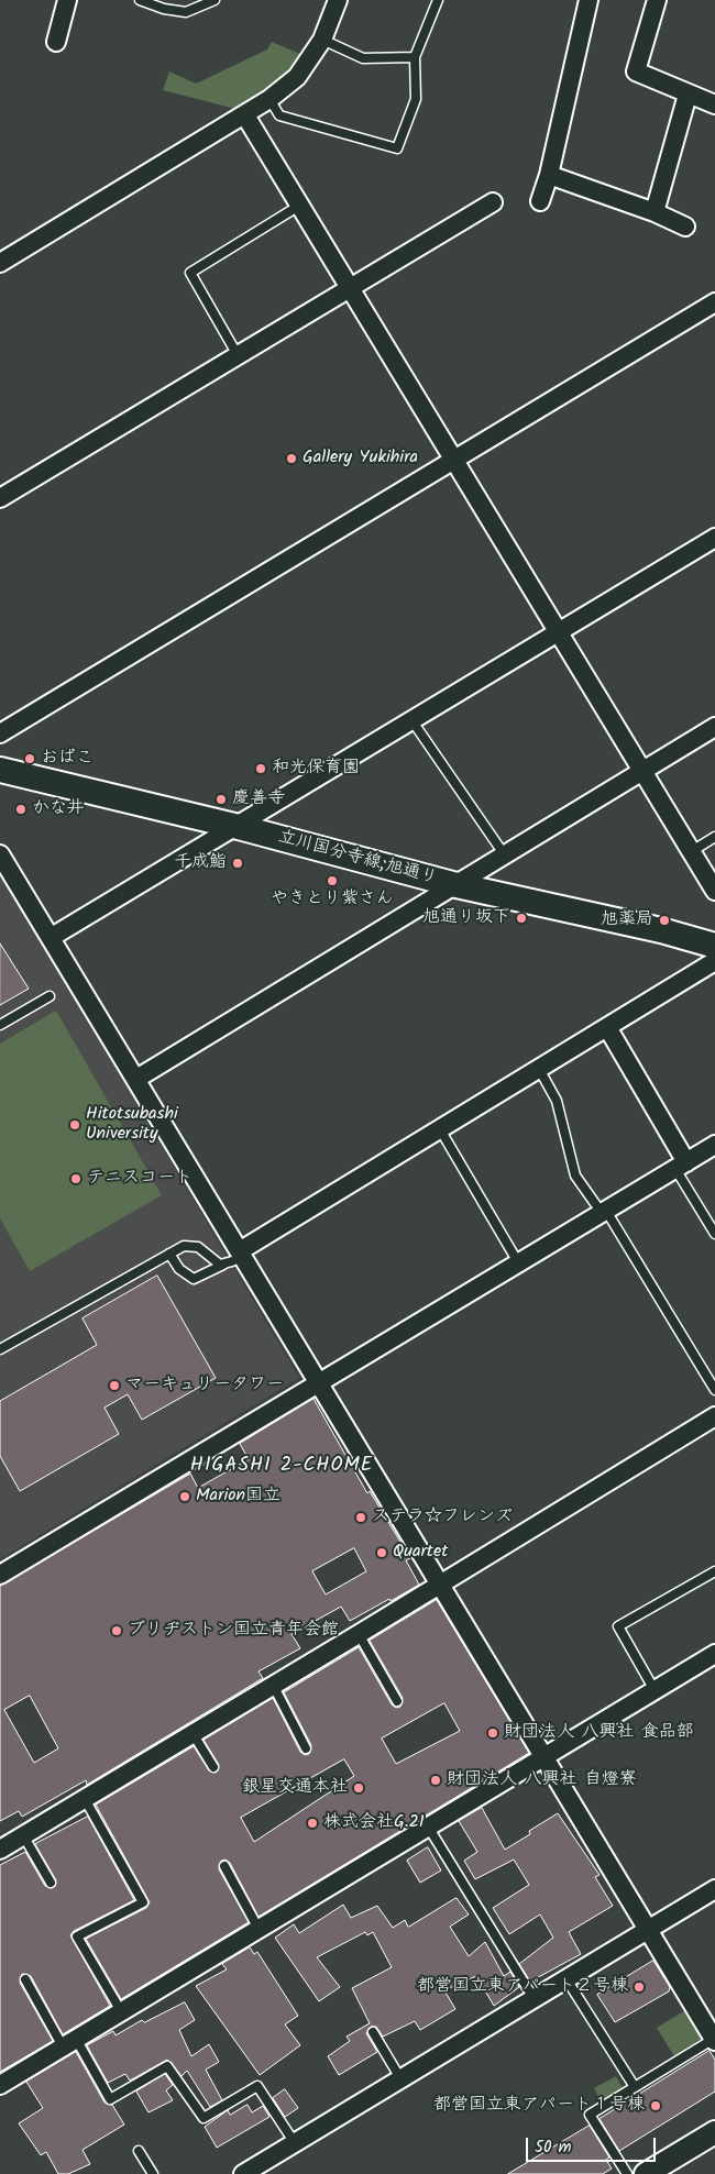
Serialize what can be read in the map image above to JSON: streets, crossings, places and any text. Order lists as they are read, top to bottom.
{
  "streets": {
    "main road": ["立川国分寺線;旭通り"]
  },
  "districts": ["HIGASHI 2-CHOME"],
  "places": [
    "Gallery Yukihira",
    "おばこ",
    "和光保育園",
    "慶善寺",
    "かな井",
    "千成鮨",
    "やきとり紫さん",
    "旭通り坂下",
    "旭薬局",
    "Hitotsubashi University",
    "テニスコート",
    "マーキュリータワー",
    "Marion国立",
    "ステラ☆フレンズ",
    "Quartet",
    "ブリヂストン国立青年会館",
    "財団法人 八興社 食品部",
    "財団法人 八興社 自燈寮",
    "銀星交通本社",
    "株式会社G.21",
    "都営国立東アパート２号棟",
    "都営国立東アパート１号棟"
  ],
  "scale_bar": "50 m"
}
